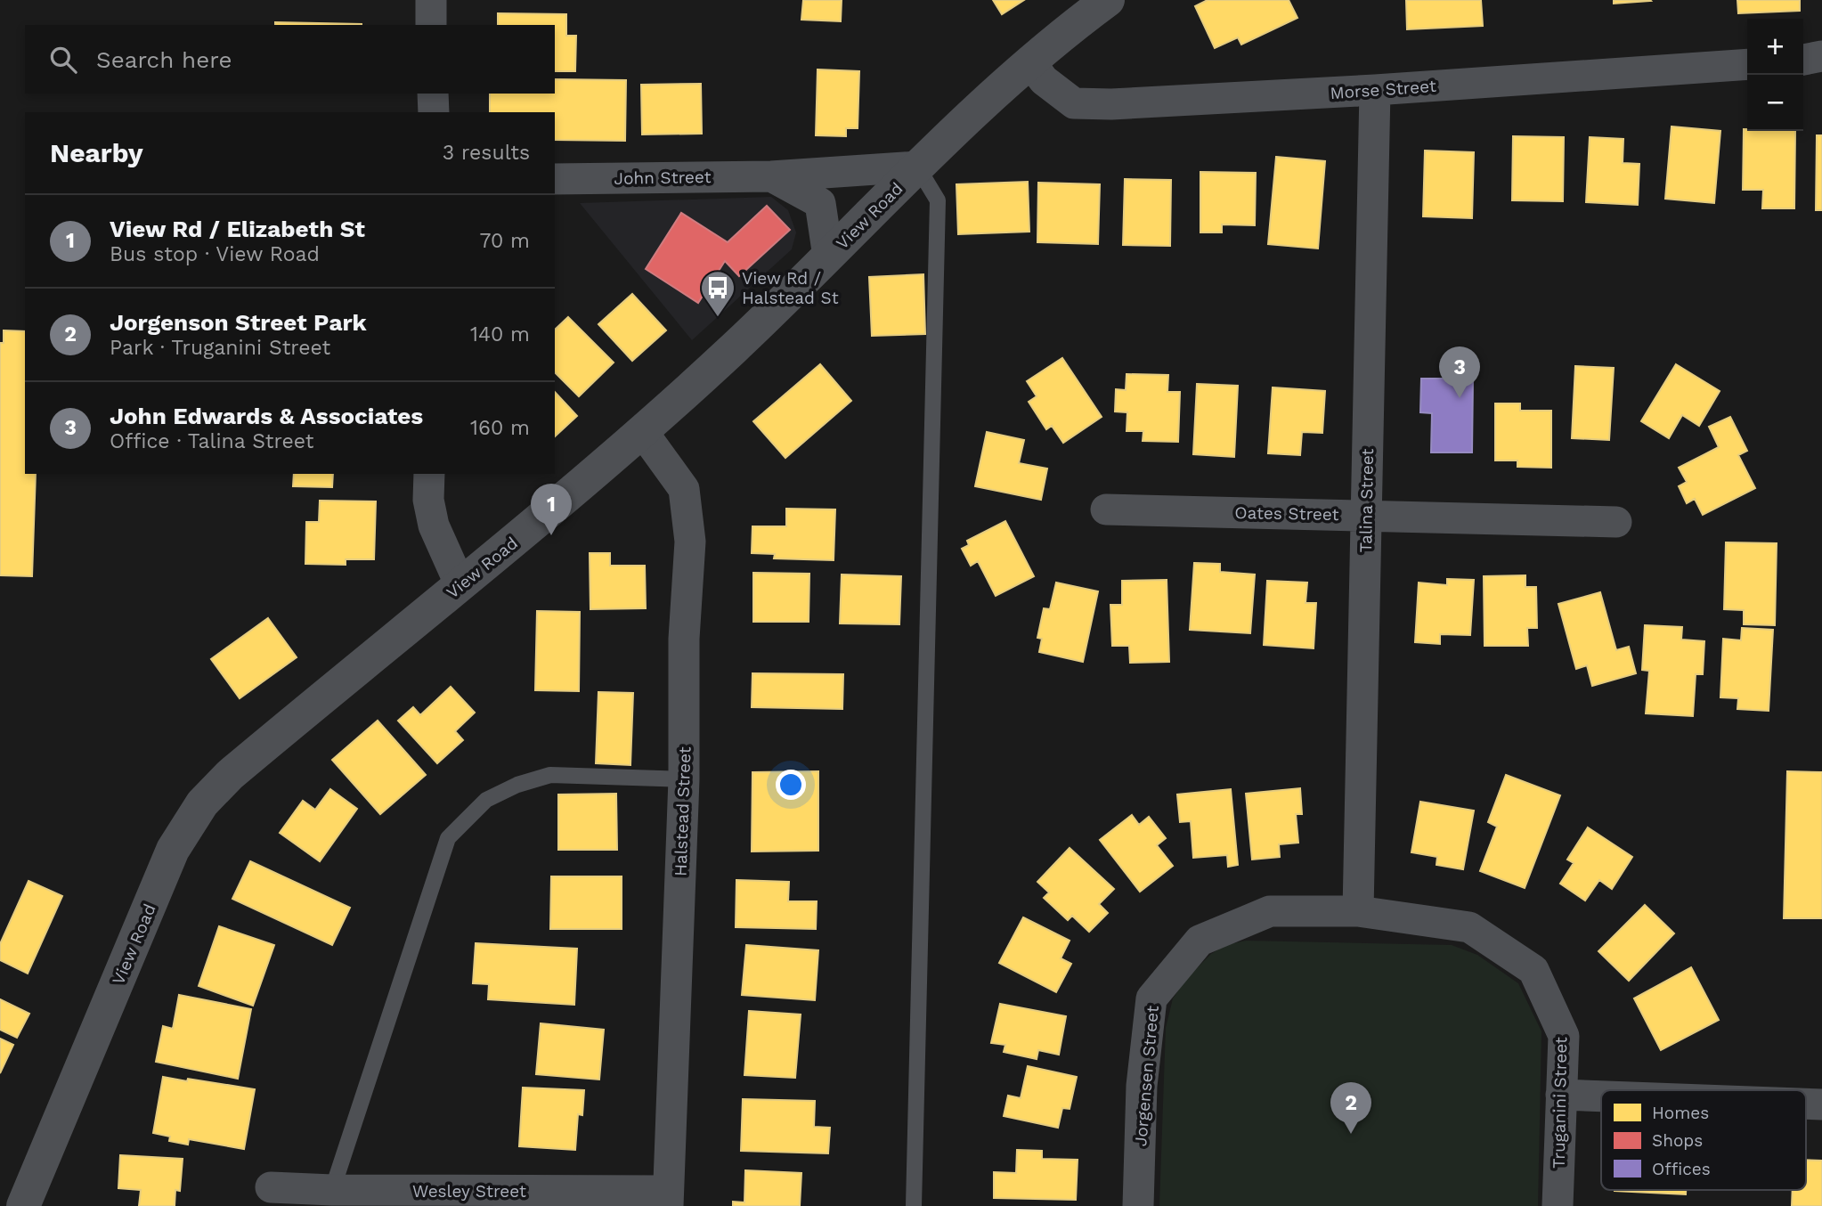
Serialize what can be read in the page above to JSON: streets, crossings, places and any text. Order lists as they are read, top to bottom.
{
  "streets": {
    "street": [
      "Morse Street",
      "John Street",
      "View Road",
      "Talina Street",
      "Oates Street",
      "Halstead Street",
      "Jorgensen Street",
      "Truganini Street",
      "Wesley Street"
    ]
  },
  "crossings": [
    ["Morse Street", "View Road"],
    ["Morse Street", "Talina Street"],
    ["John Street", "View Road"],
    ["View Road", "Halstead Street"],
    ["Talina Street", "Oates Street"],
    ["Talina Street", "Jorgensen Street"],
    ["Talina Street", "Truganini Street"],
    ["Halstead Street", "Wesley Street"],
    ["Jorgensen Street", "Truganini Street"]
  ],
  "places": {
    "bus stop": ["View Rd / Halstead St"]
  },
  "legend": ["Homes", "Shops", "Offices"],
  "page": {
    "map_buttons": ["+", "−"],
    "search": "Search here",
    "heading": ["Nearby", "3 results"],
    "list": [
      {
        "mark": "1",
        "name": "View Rd / Elizabeth St",
        "note": "Bus stop · View Road",
        "value": "70 m"
      },
      {
        "mark": "2",
        "name": "Jorgenson Street Park",
        "note": "Park · Truganini Street",
        "value": "140 m"
      },
      {
        "mark": "3",
        "name": "John Edwards & Associates",
        "note": "Office · Talina Street",
        "value": "160 m"
      }
    ],
    "pins": ["3", "1", "2"]
  }
}
